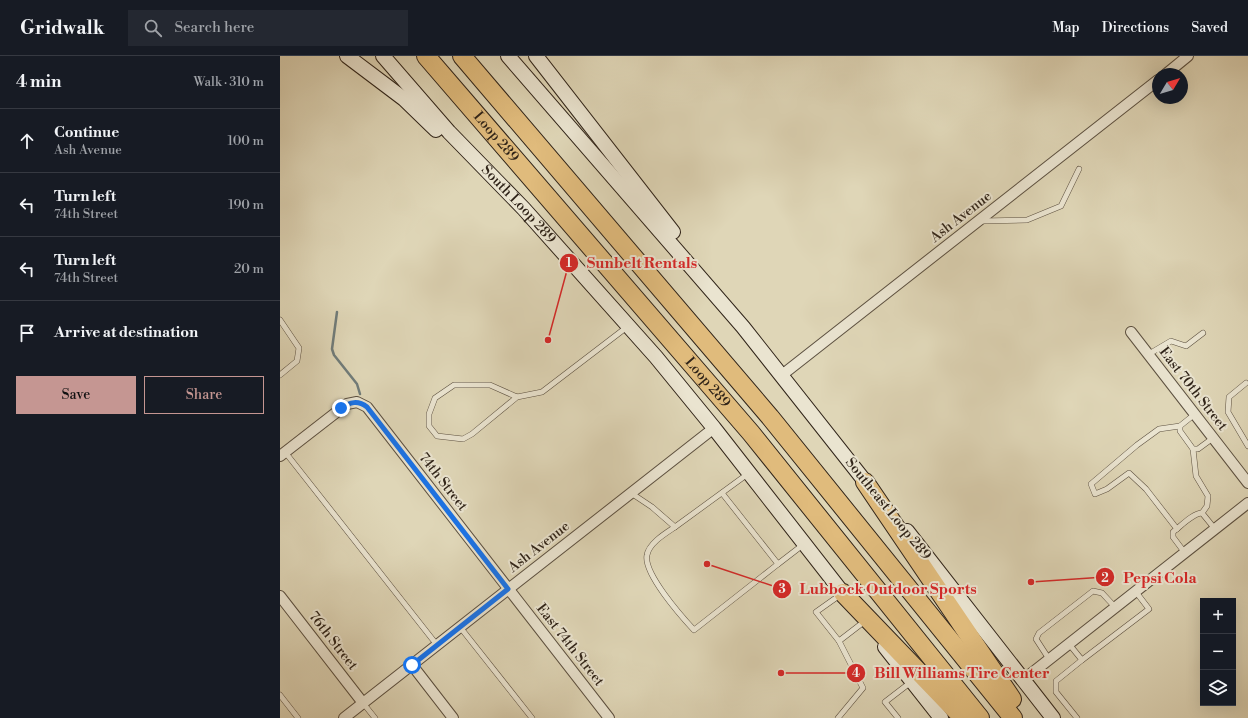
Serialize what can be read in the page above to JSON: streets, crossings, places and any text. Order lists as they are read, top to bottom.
{
  "streets": {
    "highway": ["Loop 289"],
    "main road": ["South Loop 289", "Southeast Loop 289"],
    "street": [
      "Ash Avenue",
      "East 70th Street",
      "74th Street",
      "76th Street",
      "East 74th Street"
    ]
  },
  "crossings": [
    ["South Loop 289", "Ash Avenue"],
    ["Ash Avenue", "74th Street"],
    ["Ash Avenue", "Southeast Loop 289"],
    ["Ash Avenue", "76th Street"],
    ["Ash Avenue", "East 74th Street"],
    ["74th Street", "East 74th Street"]
  ],
  "places": [
    "Sunbelt Rentals",
    "Lubbock Outdoor Sports",
    "Pepsi Cola",
    "Bill Williams Tire Center"
  ],
  "north": "top right",
  "page": {
    "header": "Gridwalk",
    "search": "Search here",
    "nav": ["Map", "Directions", "Saved"],
    "heading": ["4 min", "Walk · 310 m"],
    "list": [
      ["Continue", "Ash Avenue", "100 m"],
      ["Turn left", "74th Street", "190 m"],
      ["Turn left", "74th Street", "20 m"],
      "Arrive at destination"
    ],
    "buttons": ["Save", "Share"],
    "map_buttons": ["+", "−"]
  }
}
